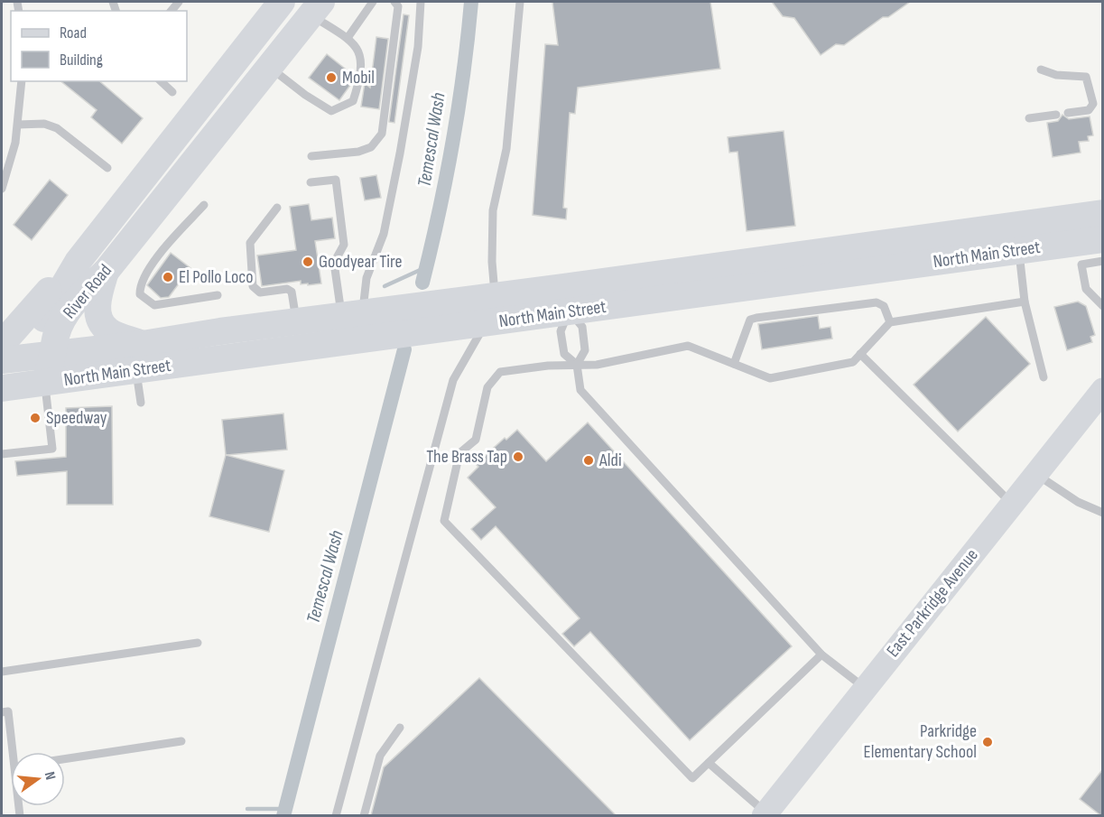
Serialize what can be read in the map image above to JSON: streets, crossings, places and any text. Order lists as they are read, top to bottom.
{
  "streets": {
    "main road": ["North Main Street", "River Road", "East Parkridge Avenue"]
  },
  "crossings": [
    ["North Main Street", "River Road"]
  ],
  "water": ["Temescal Wash"],
  "places": [
    "Mobil",
    "Goodyear Tire",
    "El Pollo Loco",
    "Speedway",
    "The Brass Tap",
    "Aldi",
    "Parkridge Elementary School"
  ],
  "legend": ["Road", "Building"],
  "north": "right"
}
